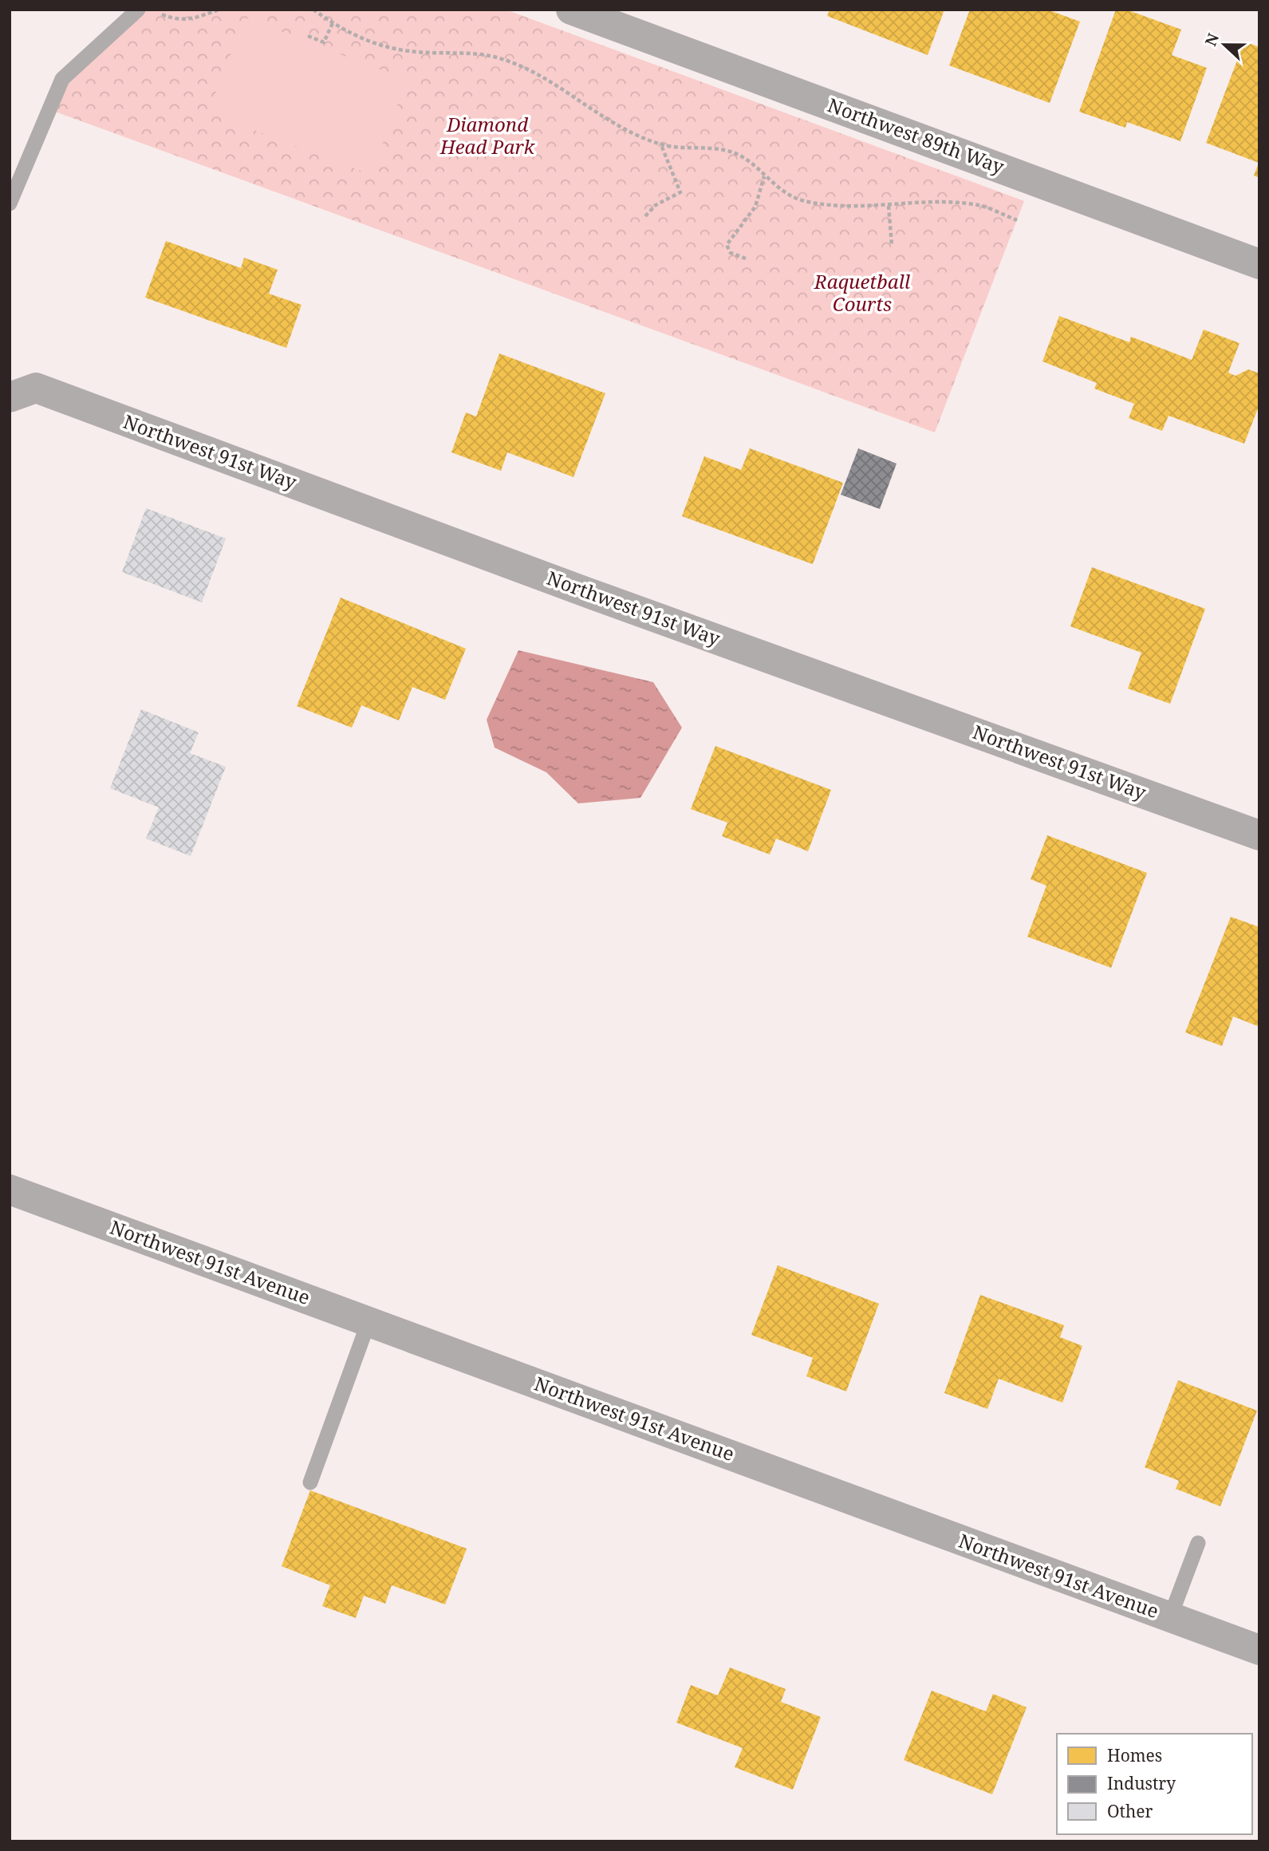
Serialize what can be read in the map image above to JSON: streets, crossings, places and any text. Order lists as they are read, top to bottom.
{
  "streets": {
    "street": ["Northwest 89th Way", "Northwest 91st Way", "Northwest 91st Avenue"]
  },
  "parks": ["Diamond Head Park", "Raquetball Courts"],
  "legend": ["Homes", "Industry", "Other"],
  "north": "left"
}
